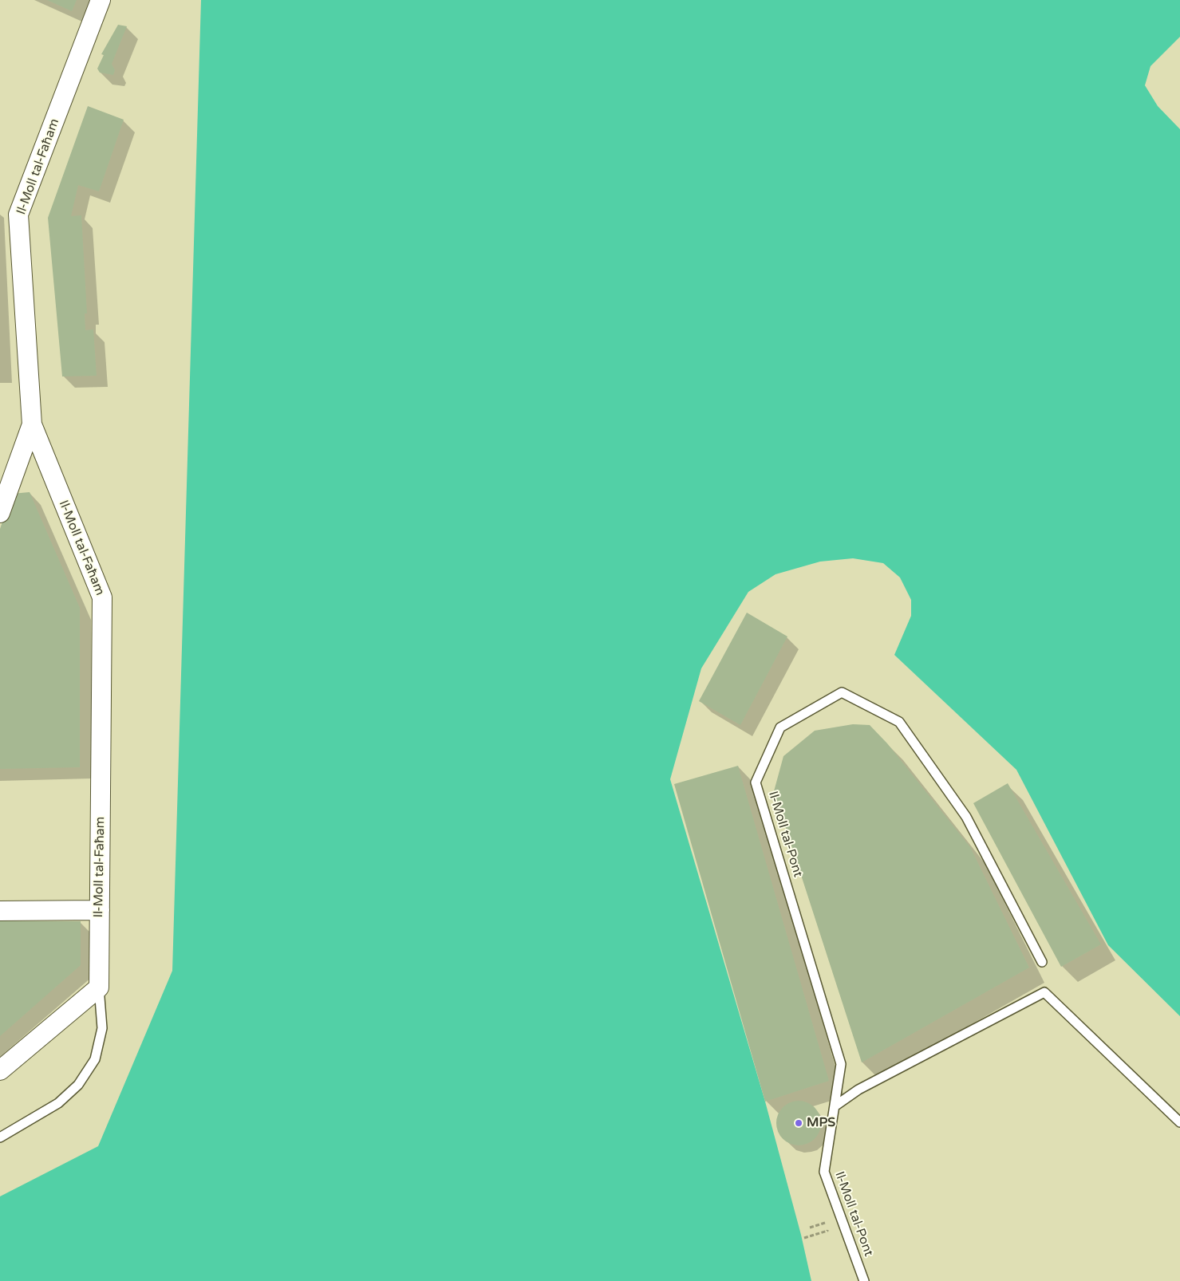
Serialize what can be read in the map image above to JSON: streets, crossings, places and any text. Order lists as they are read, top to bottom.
{
  "streets": {
    "street": ["Il-Moll tal-Faħam"],
    "lane": ["Il-Moll tal-Pont"]
  },
  "places": ["MPS"]
}
